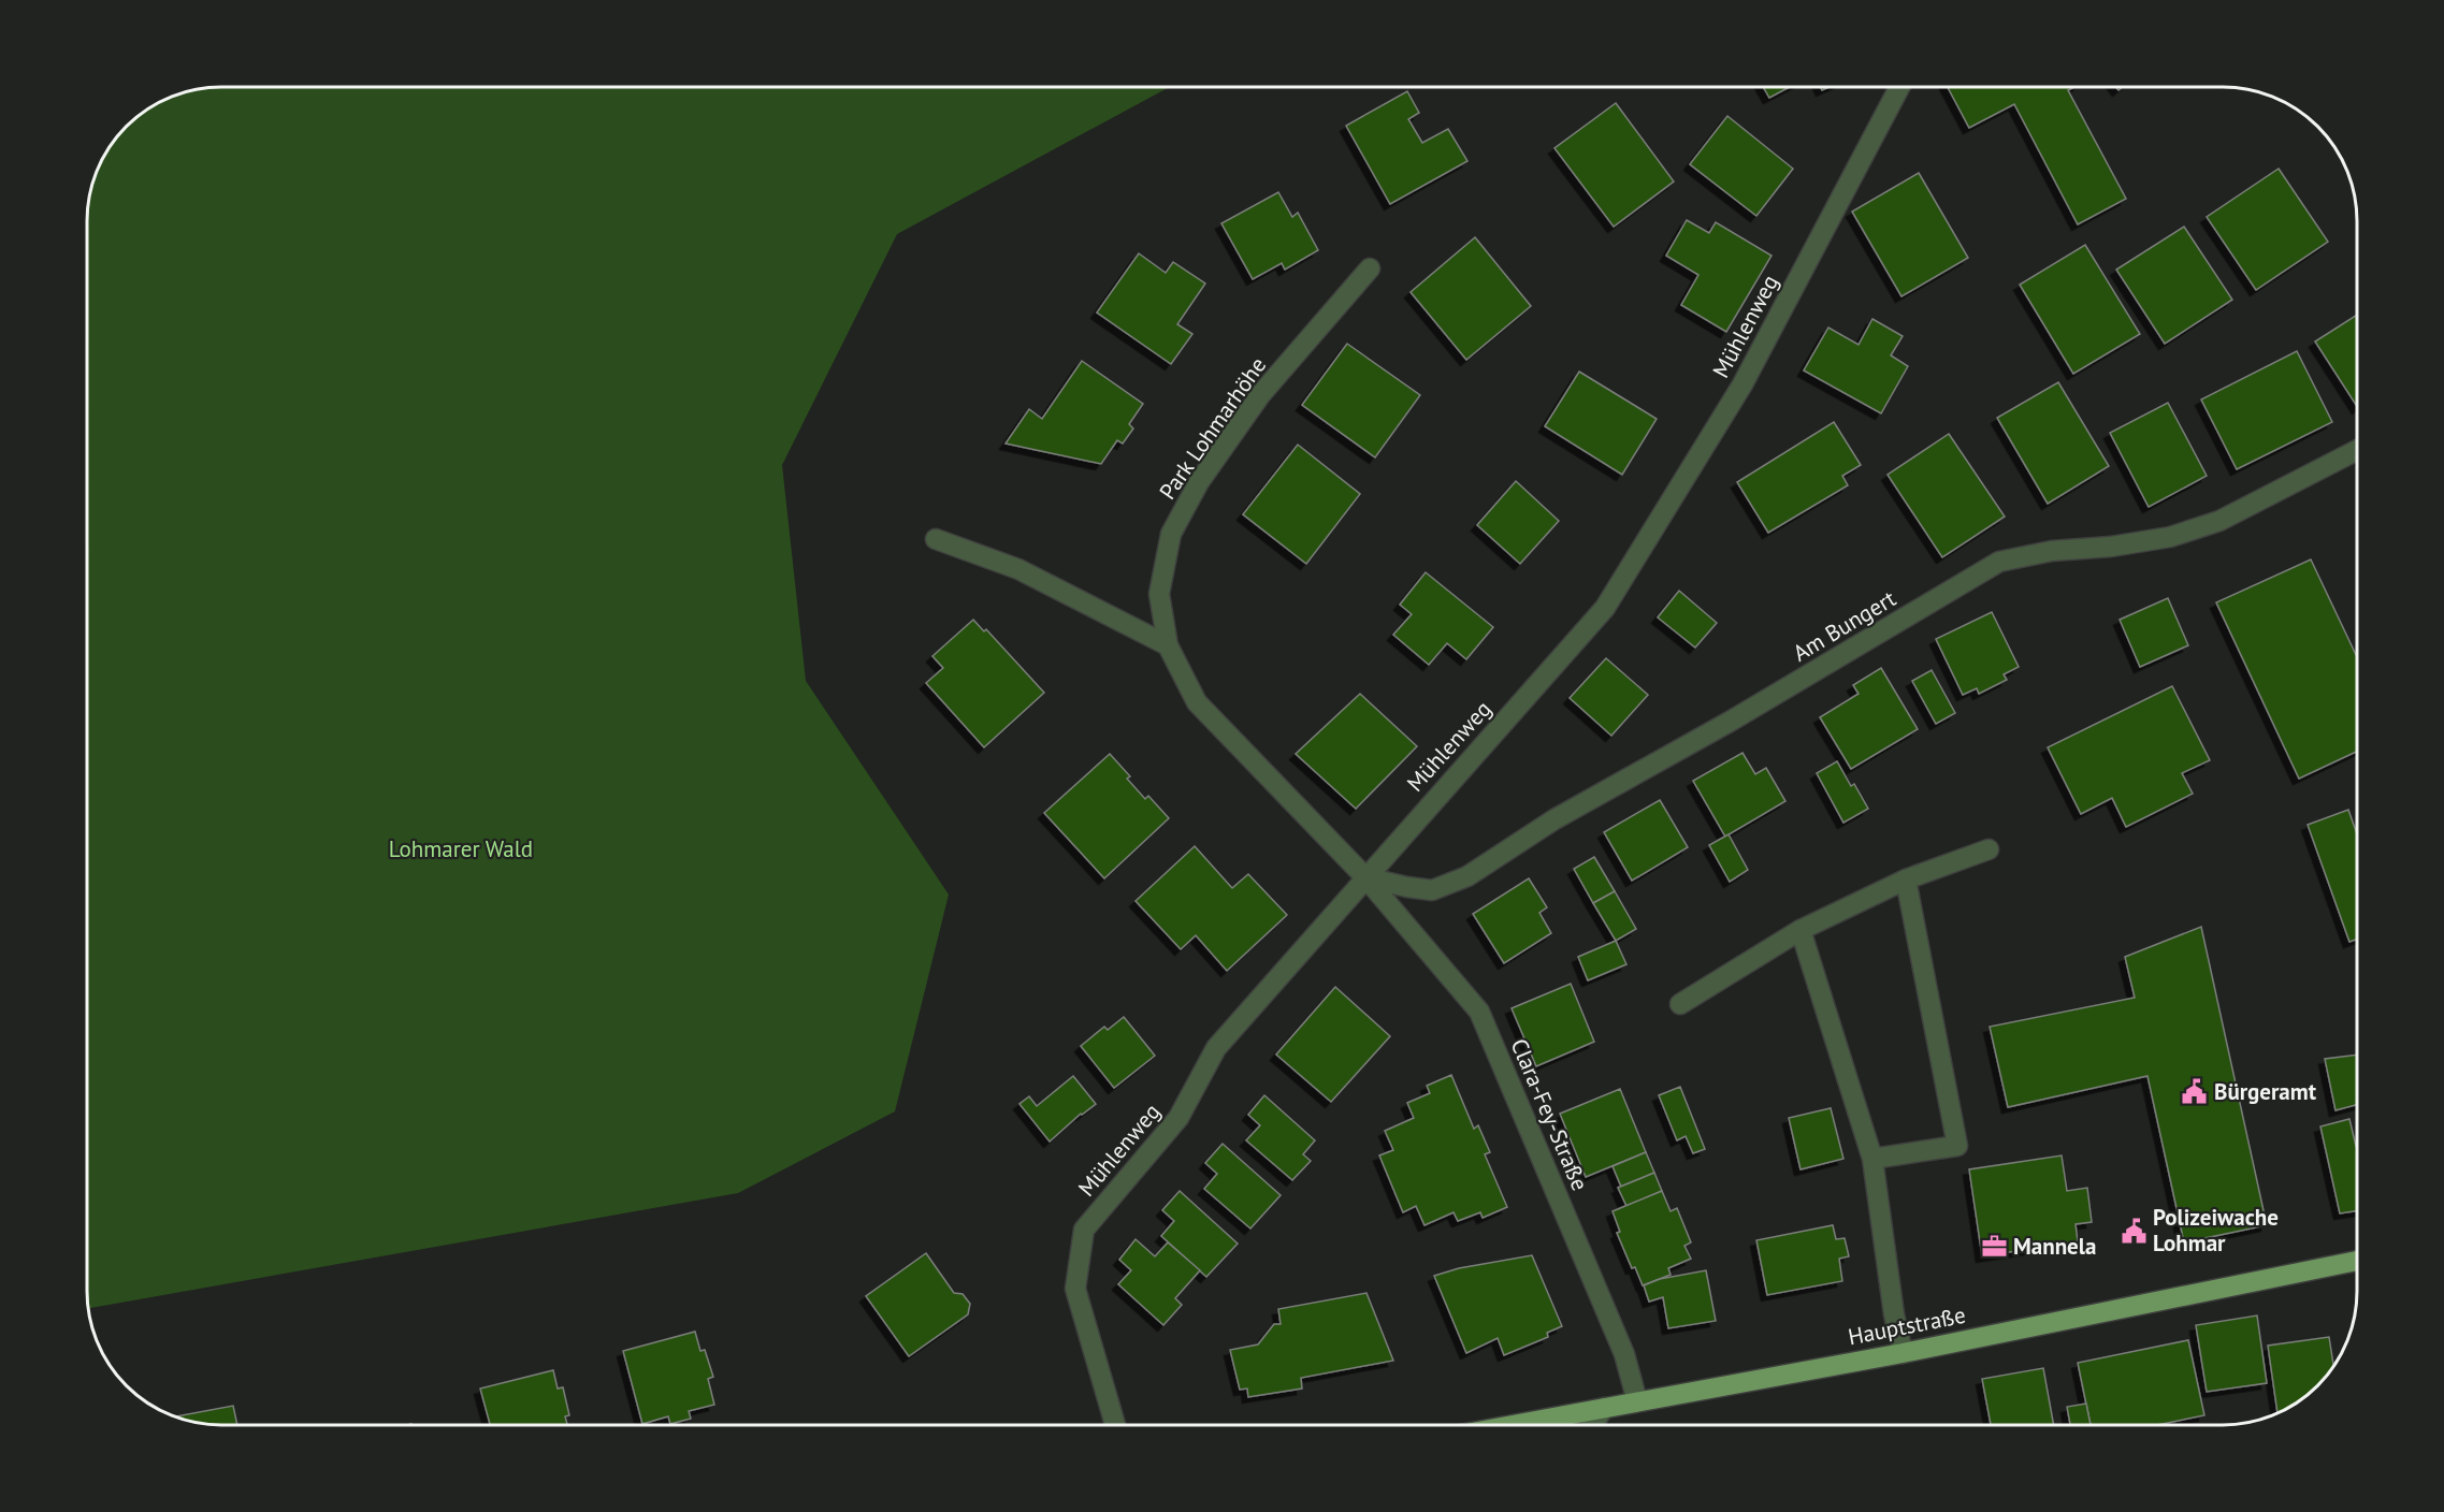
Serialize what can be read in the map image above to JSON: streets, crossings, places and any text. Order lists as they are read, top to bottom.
{
  "streets": {
    "main road": ["Hauptstraße"],
    "street": [
      "Mühlenweg",
      "Park Lohmarhöhe",
      "Am Bungert",
      "Clara-Fey-Straße"
    ]
  },
  "crossings": [
    ["Mühlenweg", "Park Lohmarhöhe"],
    ["Mühlenweg", "Am Bungert"],
    ["Mühlenweg", "Clara-Fey-Straße"],
    ["Park Lohmarhöhe", "Am Bungert"],
    ["Park Lohmarhöhe", "Clara-Fey-Straße"],
    ["Am Bungert", "Clara-Fey-Straße"],
    ["Clara-Fey-Straße", "Hauptstraße"]
  ],
  "parks": ["Lohmarer Wald"],
  "places": {
    "public building": ["Bürgeramt", "Polizeiwache Lohmar"],
    "office": ["Mannela"]
  }
}
